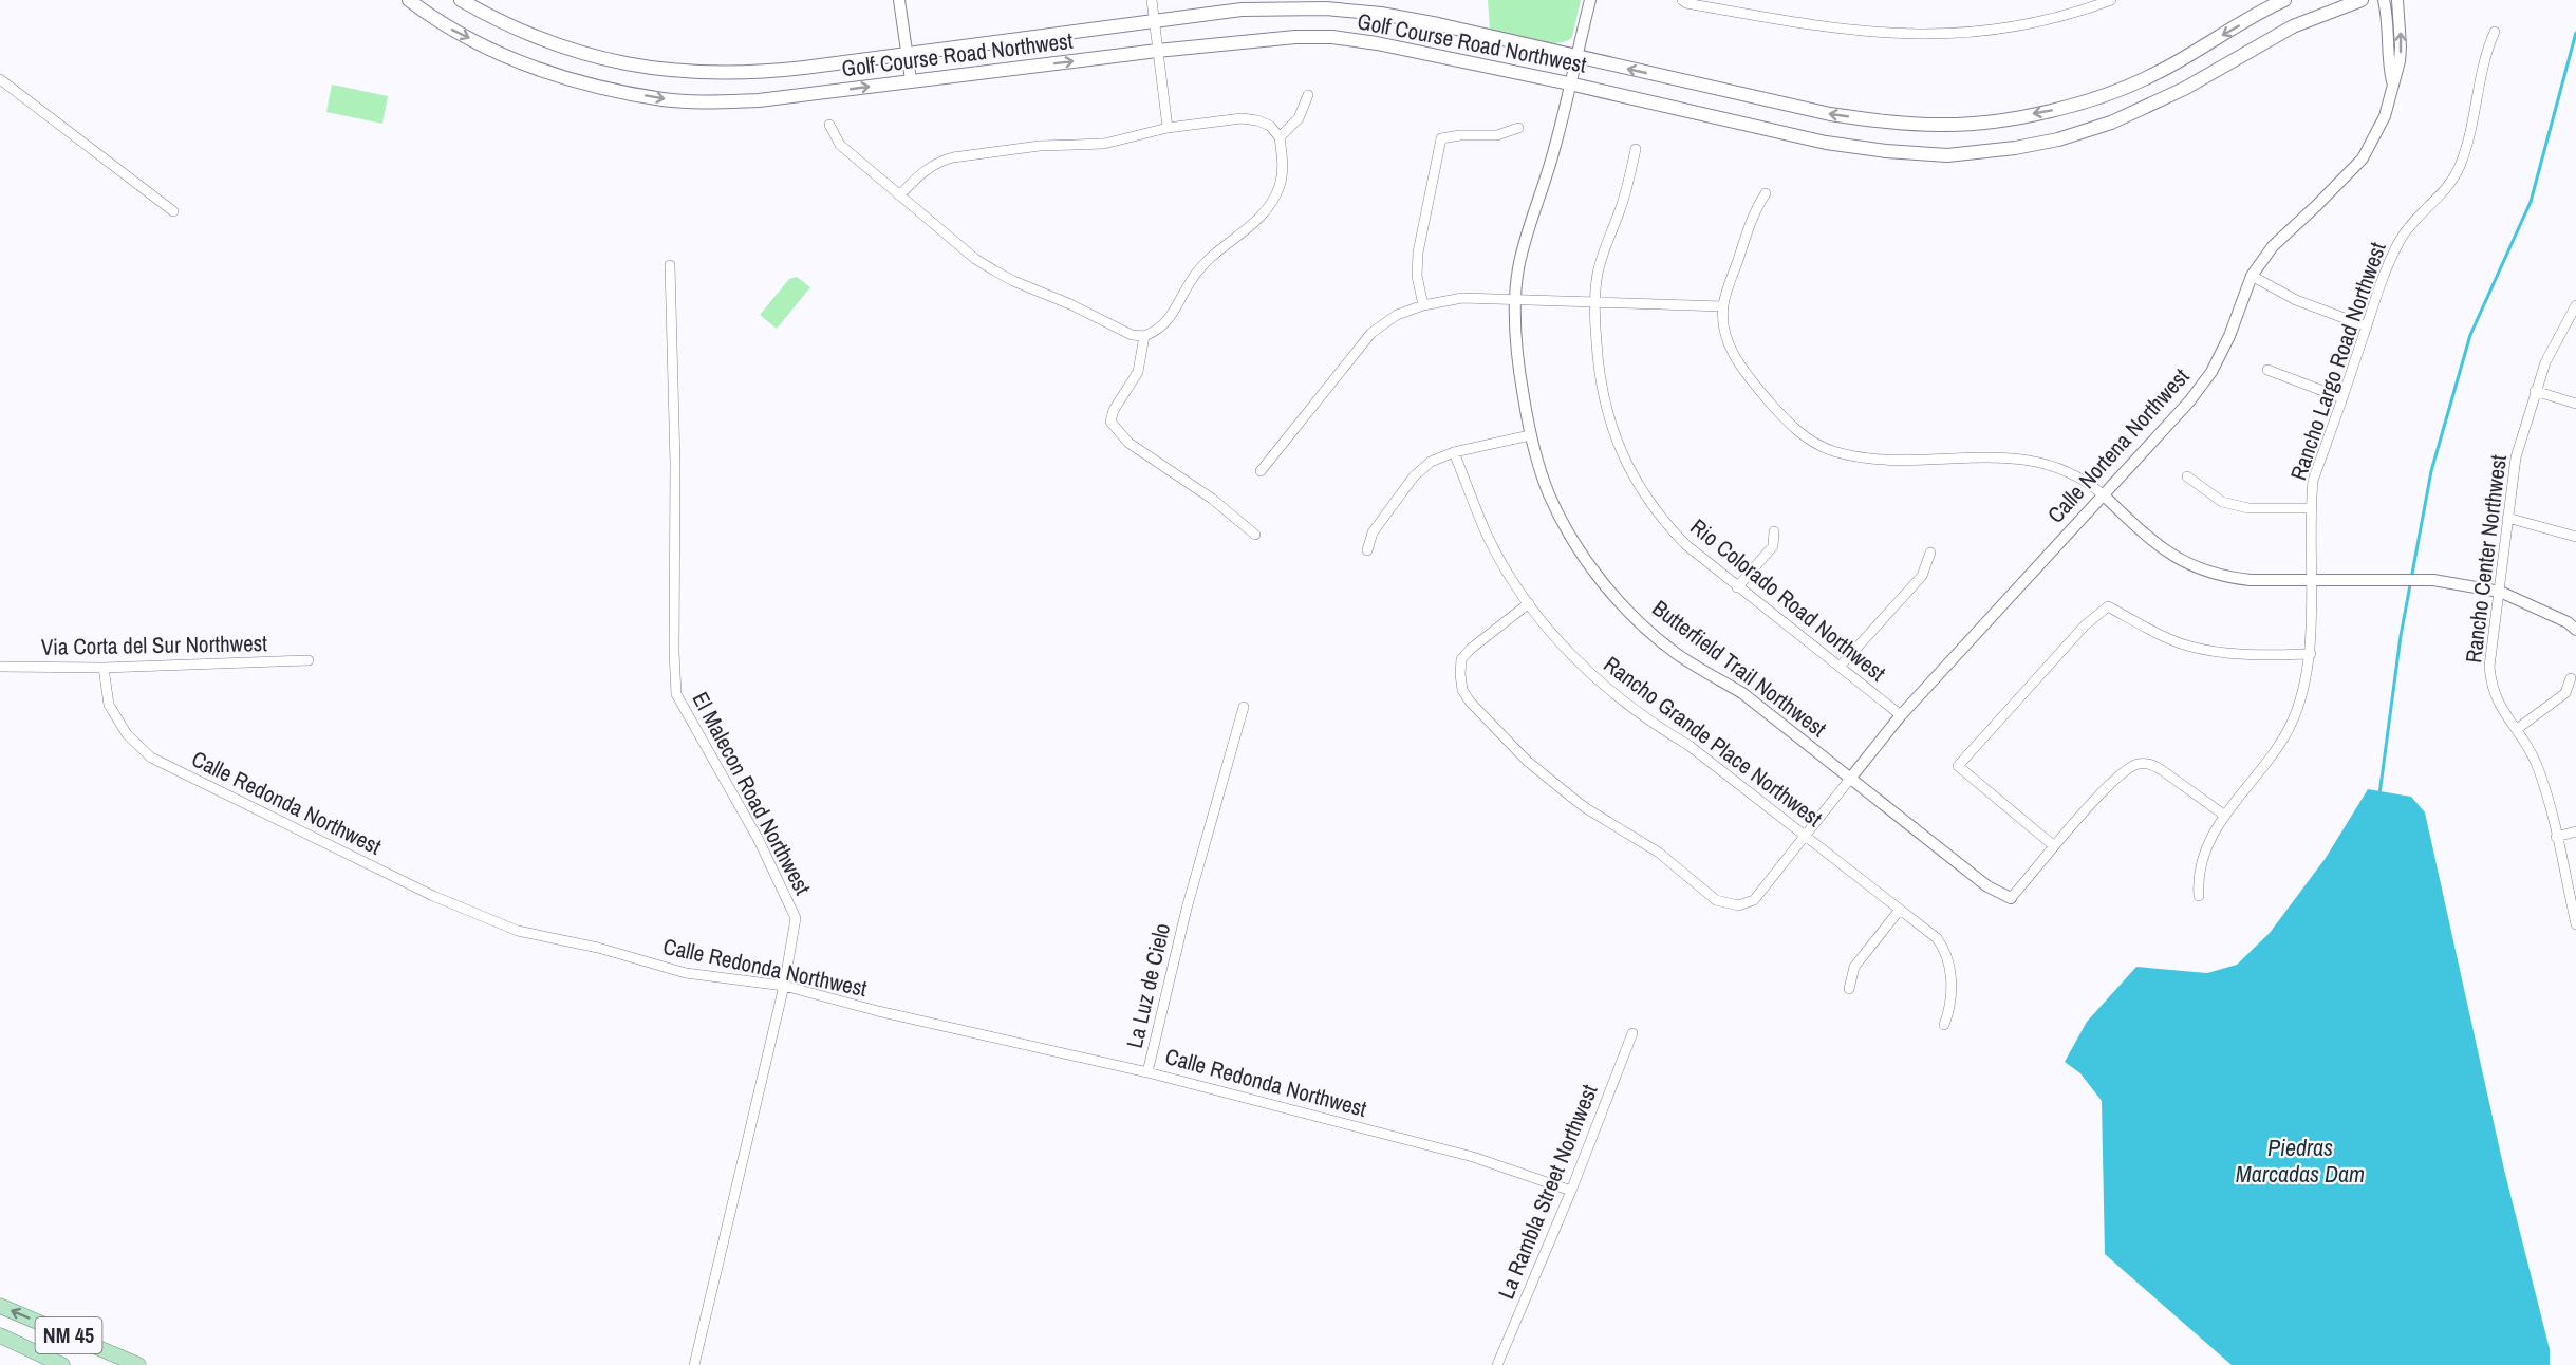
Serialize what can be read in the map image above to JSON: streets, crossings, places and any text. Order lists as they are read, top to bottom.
{
  "streets": {
    "main road": ["Golf Course Road Northwest", "NM 45"],
    "street": [
      "Rancho Largo Road Northwest",
      "Calle Nortena Northwest",
      "Rancho Center Northwest",
      "Rio Colorado Road Northwest",
      "Via Corta del Sur Northwest",
      "Butterfield Trail Northwest",
      "Rancho Grande Place Northwest",
      "El Malecon Road Northwest",
      "Calle Redonda Northwest",
      "La Luz de Cielo",
      "La Rambla Street Northwest"
    ]
  },
  "crossings": [
    ["Golf Course Road Northwest", "Butterfield Trail Northwest"],
    ["Calle Nortena Northwest", "Rio Colorado Road Northwest"],
    ["Calle Nortena Northwest", "Butterfield Trail Northwest"],
    ["Via Corta del Sur Northwest", "Calle Redonda Northwest"],
    ["El Malecon Road Northwest", "Calle Redonda Northwest"],
    ["Calle Redonda Northwest", "La Luz de Cielo"],
    ["Calle Redonda Northwest", "La Rambla Street Northwest"]
  ],
  "water": ["Piedras Marcadas Dam"]
}
